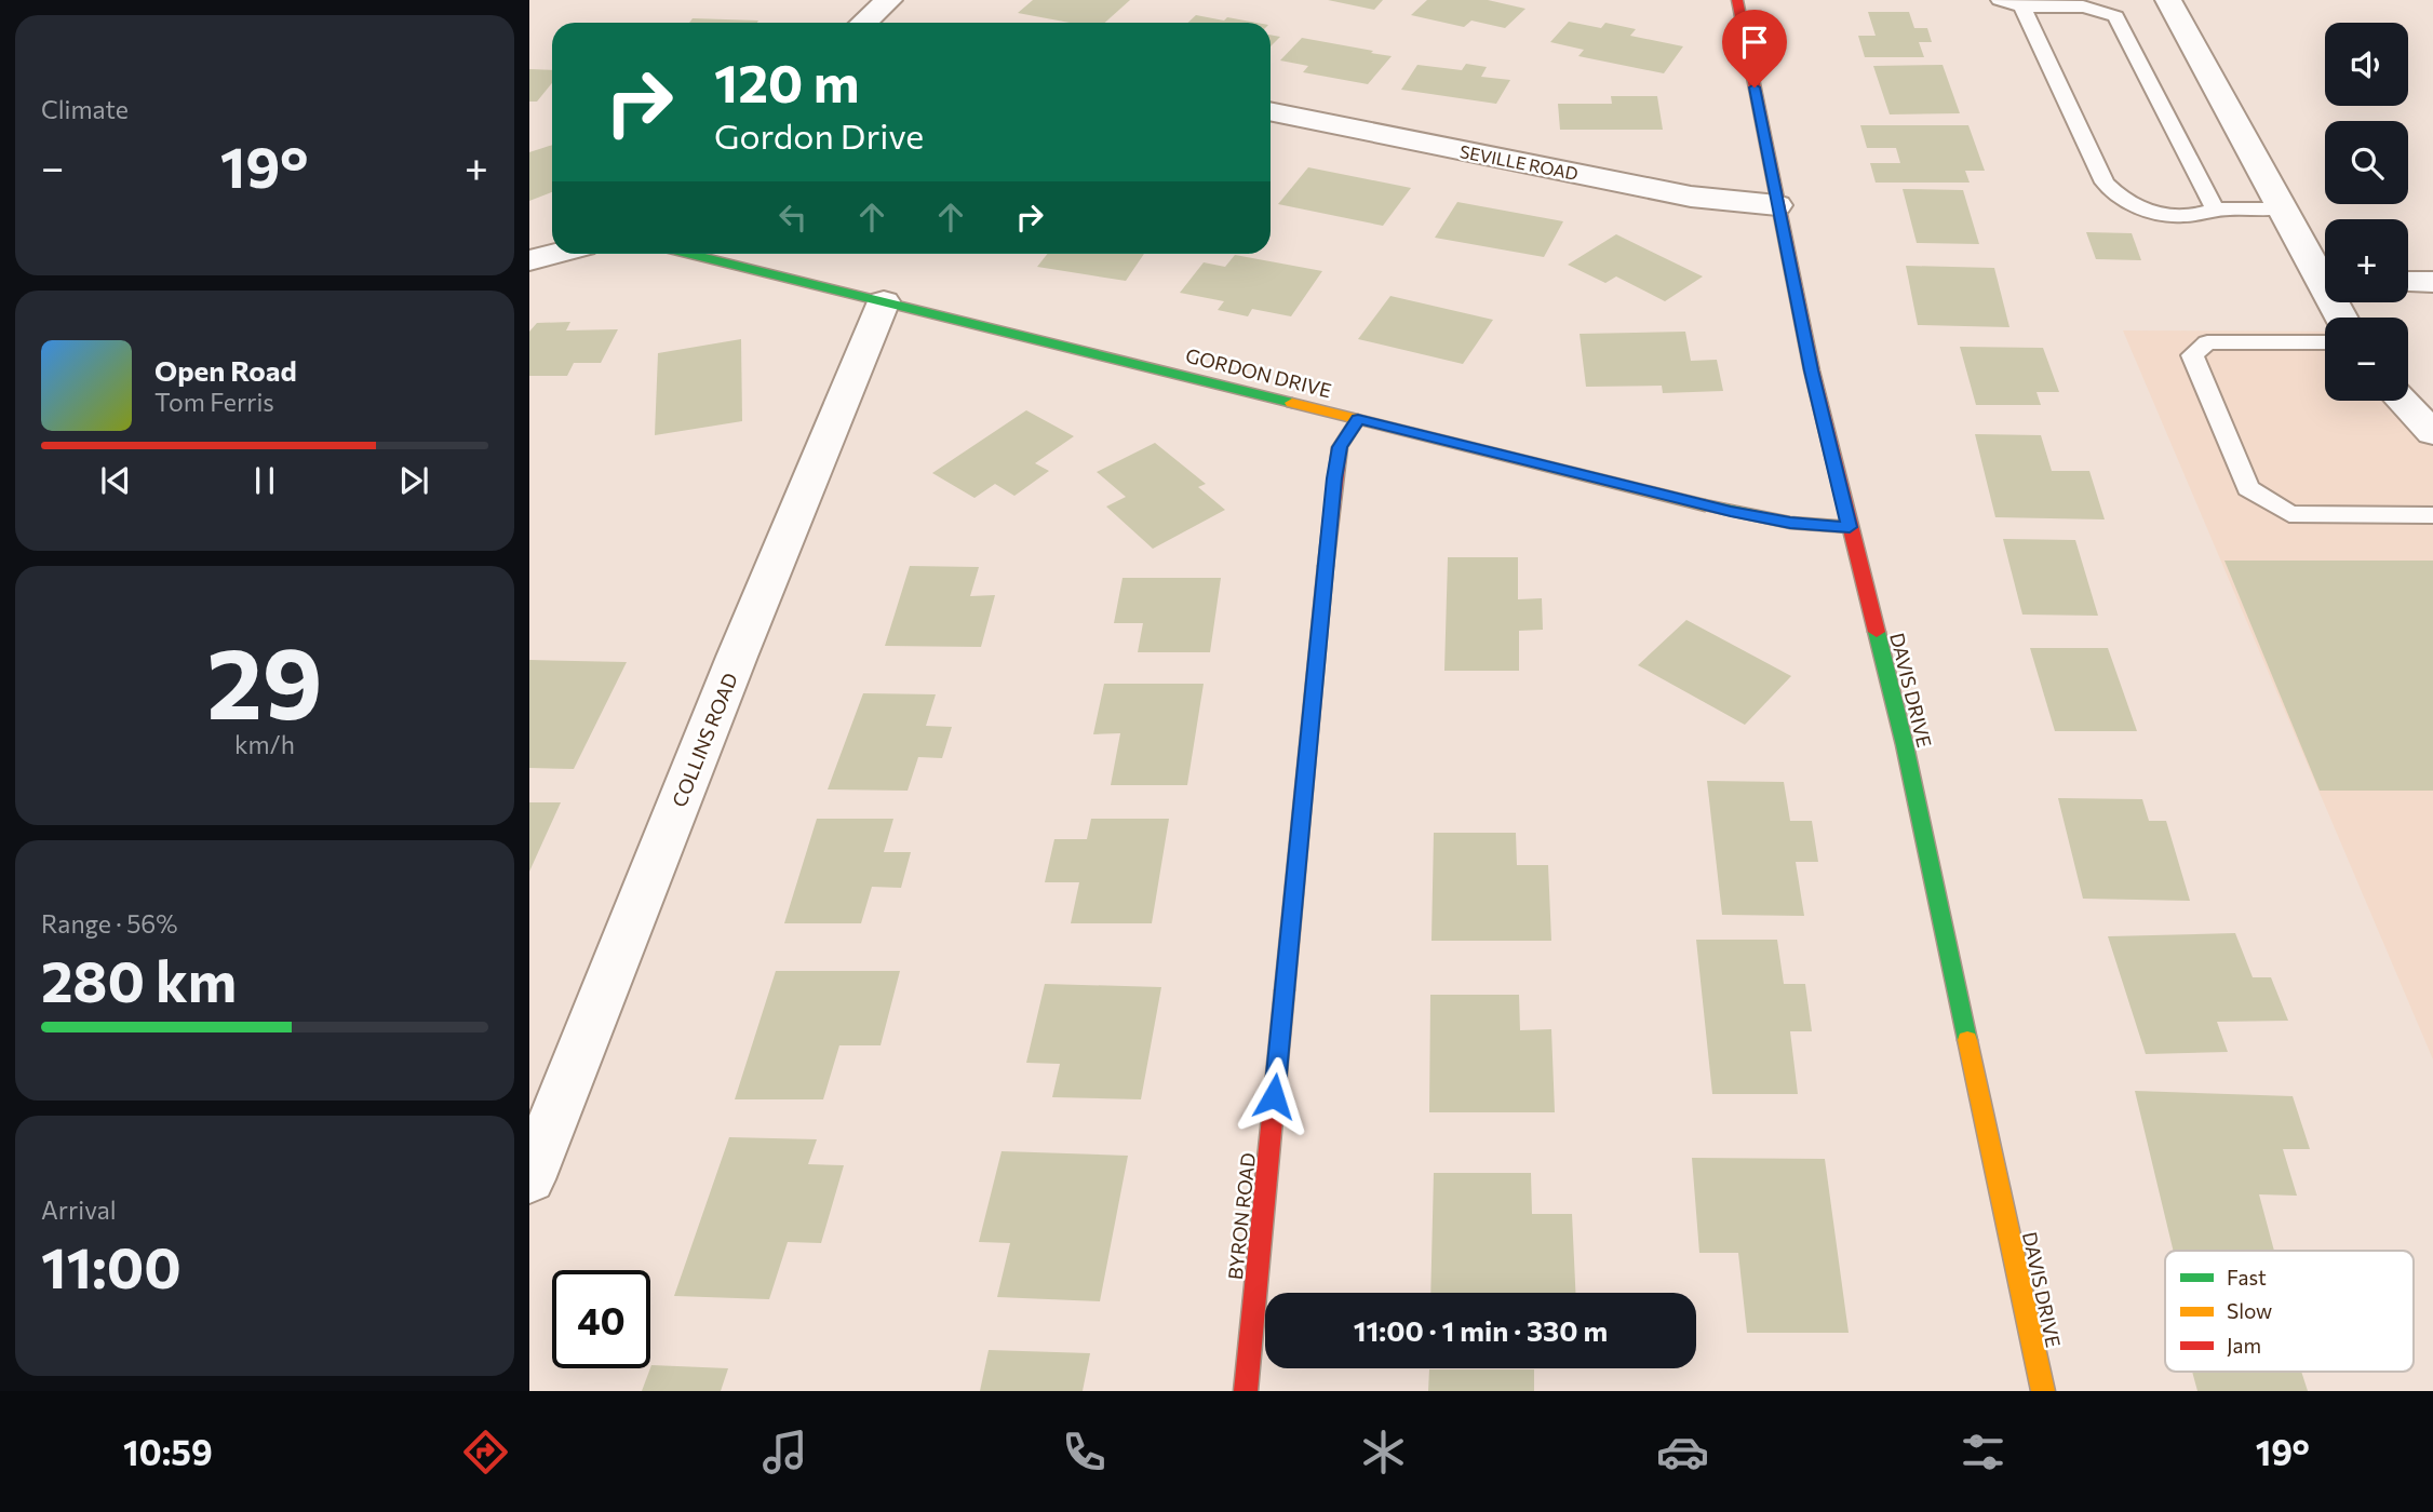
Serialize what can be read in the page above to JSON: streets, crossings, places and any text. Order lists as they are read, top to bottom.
{
  "streets": {
    "street": [
      "SEVILLE ROAD",
      "GORDON DRIVE",
      "DAVIS DRIVE",
      "COLLINS ROAD",
      "BYRON ROAD"
    ]
  },
  "crossings": [
    ["SEVILLE ROAD", "DAVIS DRIVE"],
    ["GORDON DRIVE", "DAVIS DRIVE"],
    ["GORDON DRIVE", "COLLINS ROAD"],
    ["GORDON DRIVE", "BYRON ROAD"]
  ],
  "legend": ["Fast", "Slow", "Jam"],
  "page": {
    "tile": [
      "Climate",
      ["29", "km/h"],
      ["Range · 56%", "280 km"],
      ["Arrival", "11:00"]
    ],
    "map_buttons": ["+", "−"],
    "turn": ["120 m", "Gordon Drive"],
    "heat": ["−", "19°", "+"],
    "song": ["Open Road", "Tom Ferris"],
    "limit": "40",
    "trip": "11:00 · 1 min · 330 m",
    "tabs": ["10:59", "19°"]
  }
}
